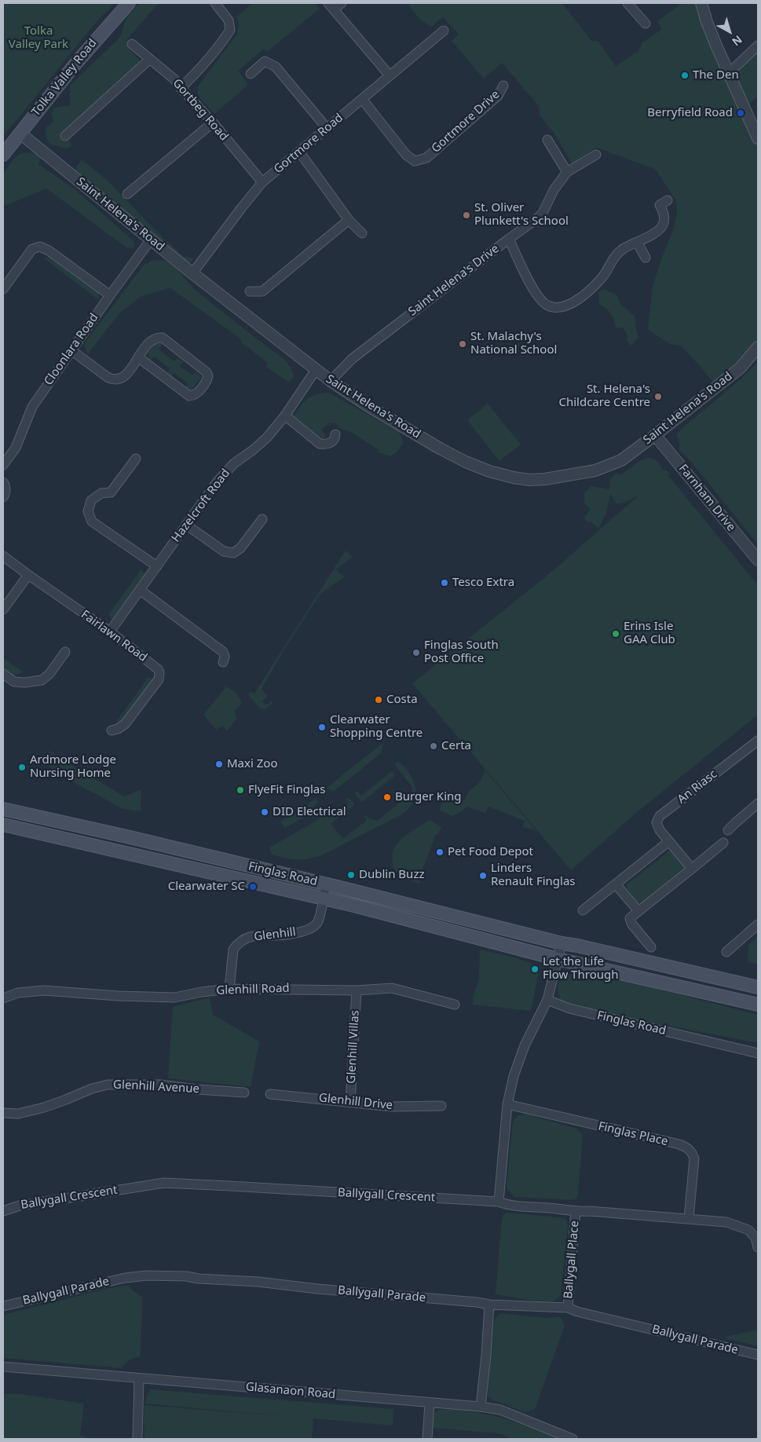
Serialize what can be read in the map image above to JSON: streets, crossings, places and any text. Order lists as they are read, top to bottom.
{
  "streets": {
    "main road": ["Tolka Valley Road", "Finglas Road"],
    "street": [
      "Gortbeg Road",
      "Gortmore Drive",
      "Gortmore Road",
      "Saint Helena's Road",
      "Saint Helena's Drive",
      "Cloonlara Road",
      "Farnham Drive",
      "Hazelcroft Road",
      "Fairlawn Road",
      "An Riasc",
      "Glenhill",
      "Glenhill Road",
      "Glenhill Villas",
      "Glenhill Avenue",
      "Glenhill Drive",
      "Finglas Place",
      "Ballygall Crescent",
      "Ballygall Place",
      "Ballygall Parade",
      "Glasanaon Road"
    ]
  },
  "crossings": [
    ["Tolka Valley Road", "Saint Helena's Road"],
    ["Gortbeg Road", "Gortmore Road"],
    ["Gortmore Drive", "Gortmore Road"],
    ["Gortmore Road", "Saint Helena's Road"],
    ["Saint Helena's Road", "Saint Helena's Drive"],
    ["Saint Helena's Road", "Cloonlara Road"],
    ["Saint Helena's Road", "Farnham Drive"],
    ["Saint Helena's Road", "Hazelcroft Road"],
    ["Hazelcroft Road", "Fairlawn Road"],
    ["Finglas Road", "Glenhill"],
    ["Glenhill", "Glenhill Road"],
    ["Glenhill Road", "Glenhill Villas"],
    ["Glenhill Villas", "Glenhill Drive"],
    ["Finglas Place", "Ballygall Crescent"],
    ["Ballygall Crescent", "Ballygall Place"],
    ["Ballygall Place", "Ballygall Parade"]
  ],
  "parks": ["Tolka Valley Park"],
  "places": [
    "The Den",
    "Berryfield Road",
    "St. Oliver Plunkett's School",
    "St. Malachy's National School",
    "St. Helena's Childcare Centre",
    "Tesco Extra",
    "Erins Isle GAA Club",
    "Finglas South Post Office",
    "Costa",
    "Clearwater Shopping Centre",
    "Certa",
    "Maxi Zoo",
    "Ardmore Lodge Nursing Home",
    "FlyeFit Finglas",
    "Burger King",
    "DID Electrical",
    "Pet Food Depot",
    "Dublin Buzz",
    "Linders Renault Finglas",
    "Clearwater SC",
    "Let the Life Flow Through"
  ],
  "north": "bottom right"
}
